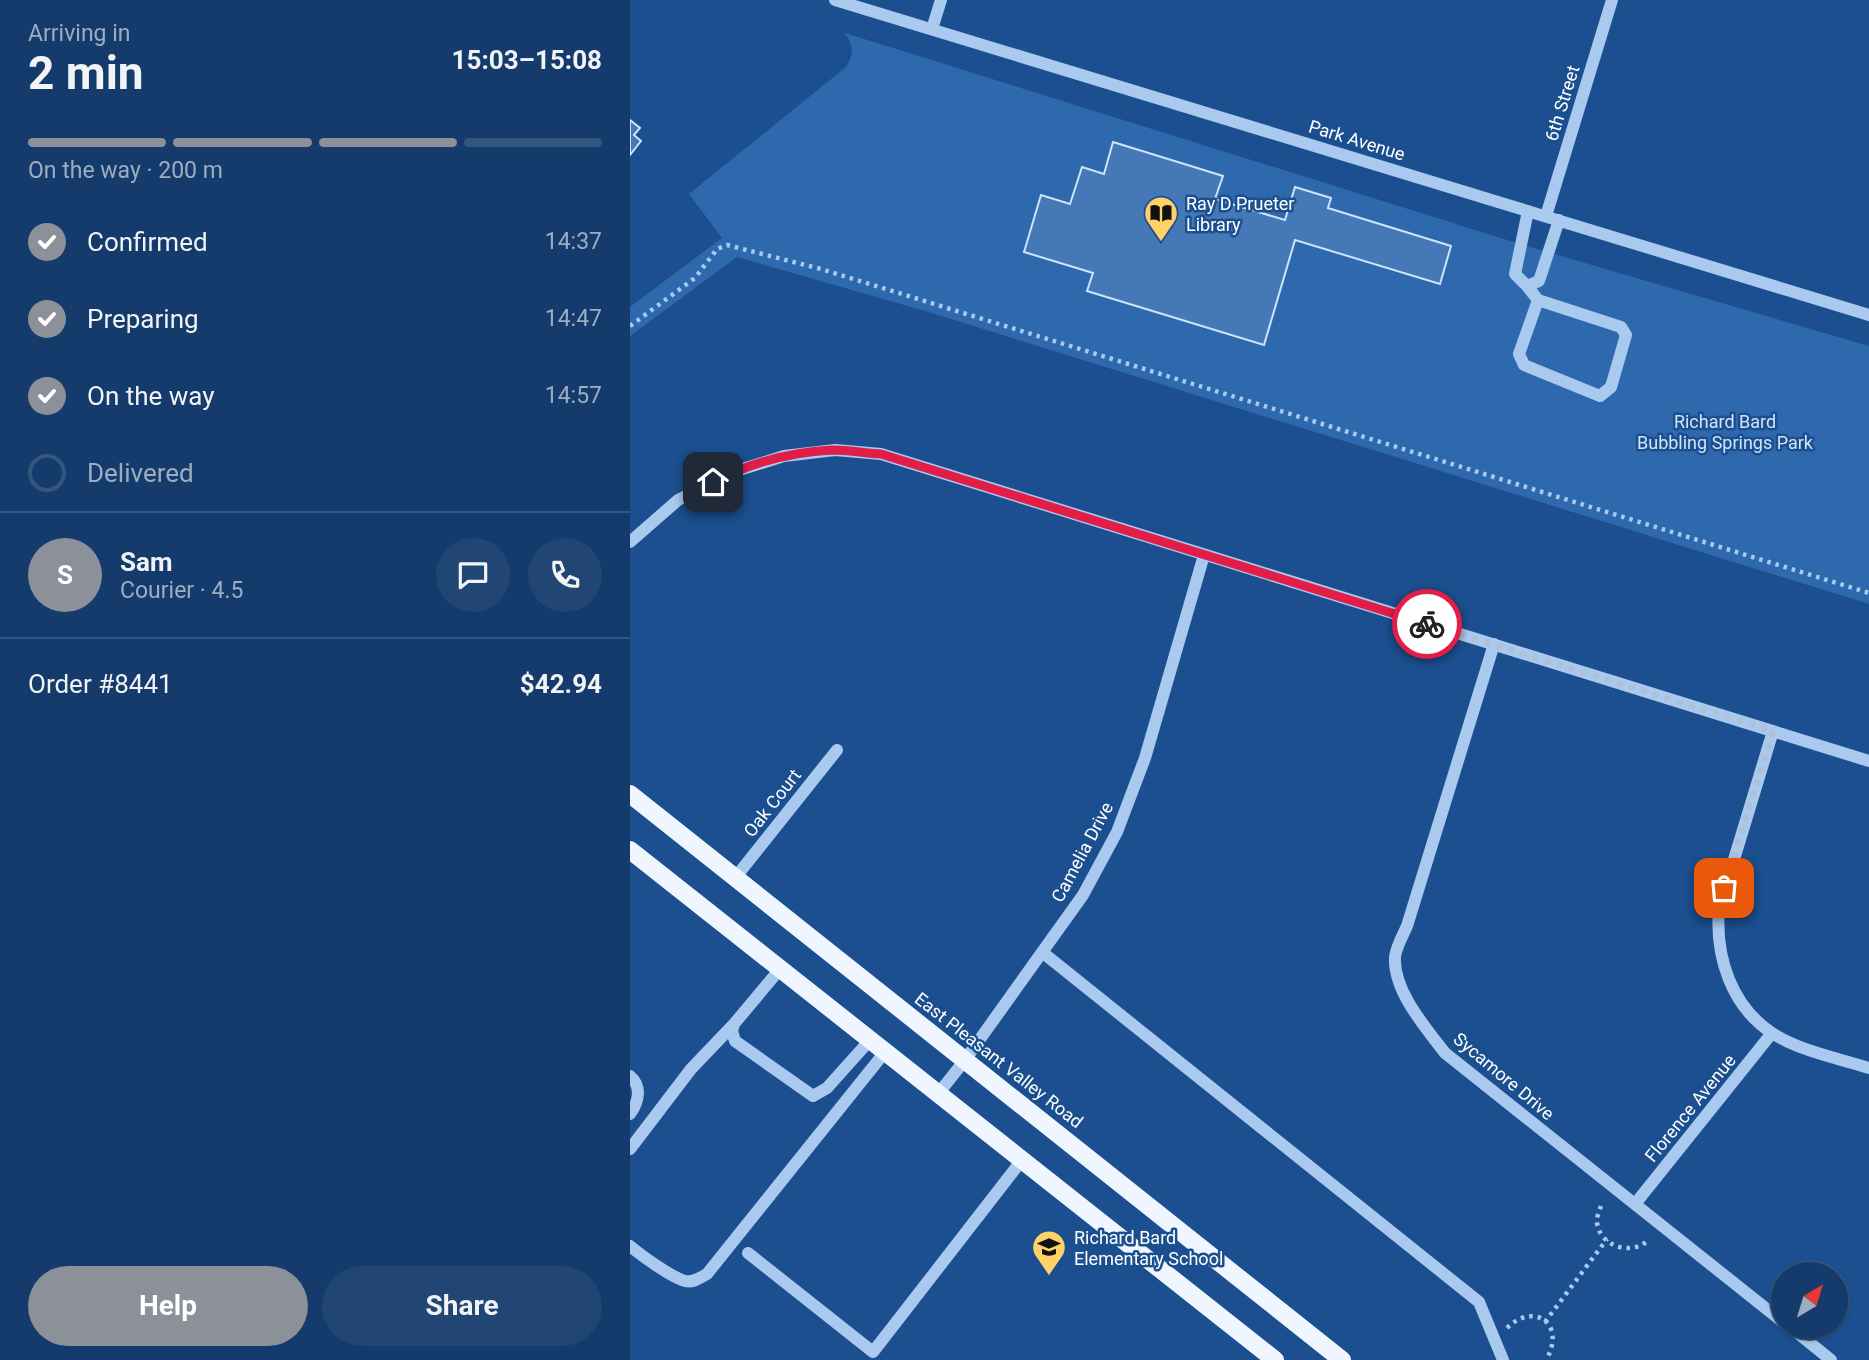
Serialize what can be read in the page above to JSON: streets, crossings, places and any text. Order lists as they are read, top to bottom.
{
  "streets": {
    "main road": ["East Pleasant Valley Road"],
    "street": [
      "6th Street",
      "Park Avenue",
      "Oak Court",
      "Camelia Drive",
      "Sycamore Drive",
      "Florence Avenue"
    ]
  },
  "crossings": [
    ["6th Street", "Park Avenue"],
    ["Oak Court", "East Pleasant Valley Road"],
    ["Camelia Drive", "East Pleasant Valley Road"],
    ["Sycamore Drive", "Florence Avenue"]
  ],
  "parks": ["Richard Bard Bubbling Springs Park"],
  "places": {
    "library": ["Ray D Prueter Library"],
    "school or university": ["Richard Bard Elementary School"]
  },
  "north": "top right",
  "page": {
    "heading": ["2 min", "Arriving in", "15:03–15:08"],
    "panel": [
      "Sam",
      "Courier · 4.5",
      "Order #8441",
      "$42.94"
    ],
    "bar": "On the way · 200 m",
    "list": [
      ["Confirmed", "14:37"],
      ["Preparing", "14:47"],
      ["On the way", "14:57"],
      "Delivered"
    ],
    "round": "S",
    "buttons": ["Help", "Share"]
  }
}
